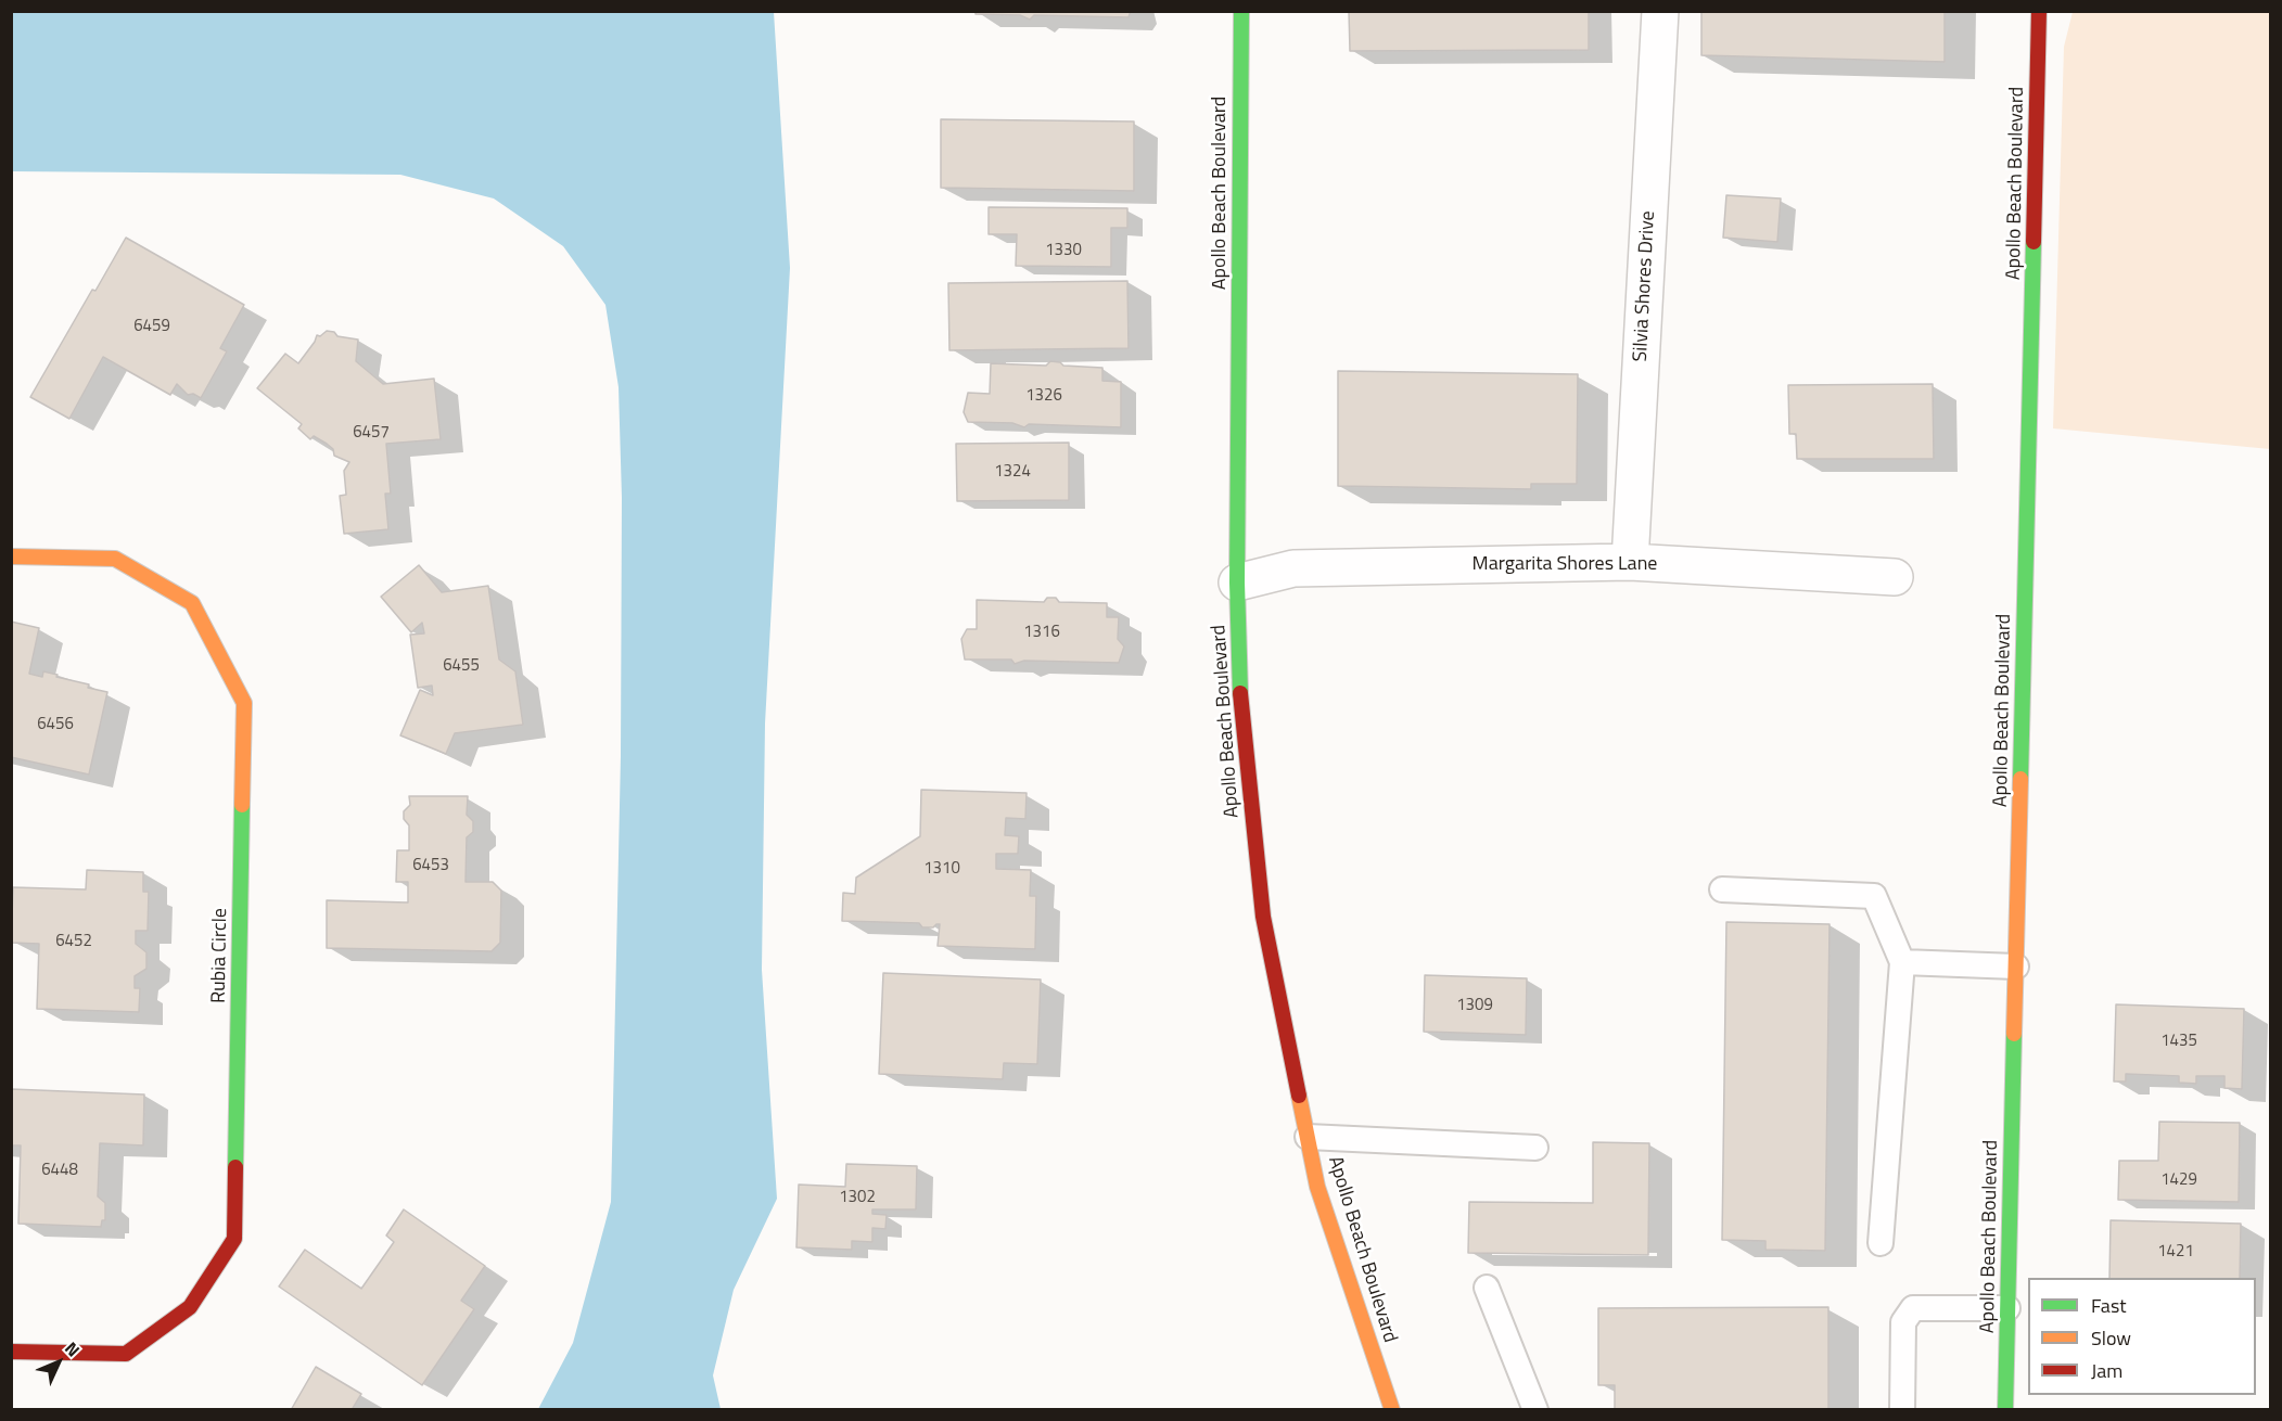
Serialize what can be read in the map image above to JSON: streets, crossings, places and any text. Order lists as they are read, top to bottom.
{
  "streets": {
    "main road": ["Apollo Beach Boulevard", "Rubia Circle"],
    "street": ["Silvia Shores Drive", "Margarita Shores Lane"]
  },
  "crossings": [
    ["Apollo Beach Boulevard", "Margarita Shores Lane"],
    ["Silvia Shores Drive", "Margarita Shores Lane"]
  ],
  "house_numbers": [
    "1330",
    "6459",
    "1326",
    "6457",
    "1324",
    "1316",
    "6455",
    "6456",
    "6453",
    "1310",
    "6452",
    "1309",
    "1435",
    "6448",
    "1429",
    "1302",
    "1421"
  ],
  "legend": ["Fast", "Slow", "Jam"],
  "north": "top right"
}
